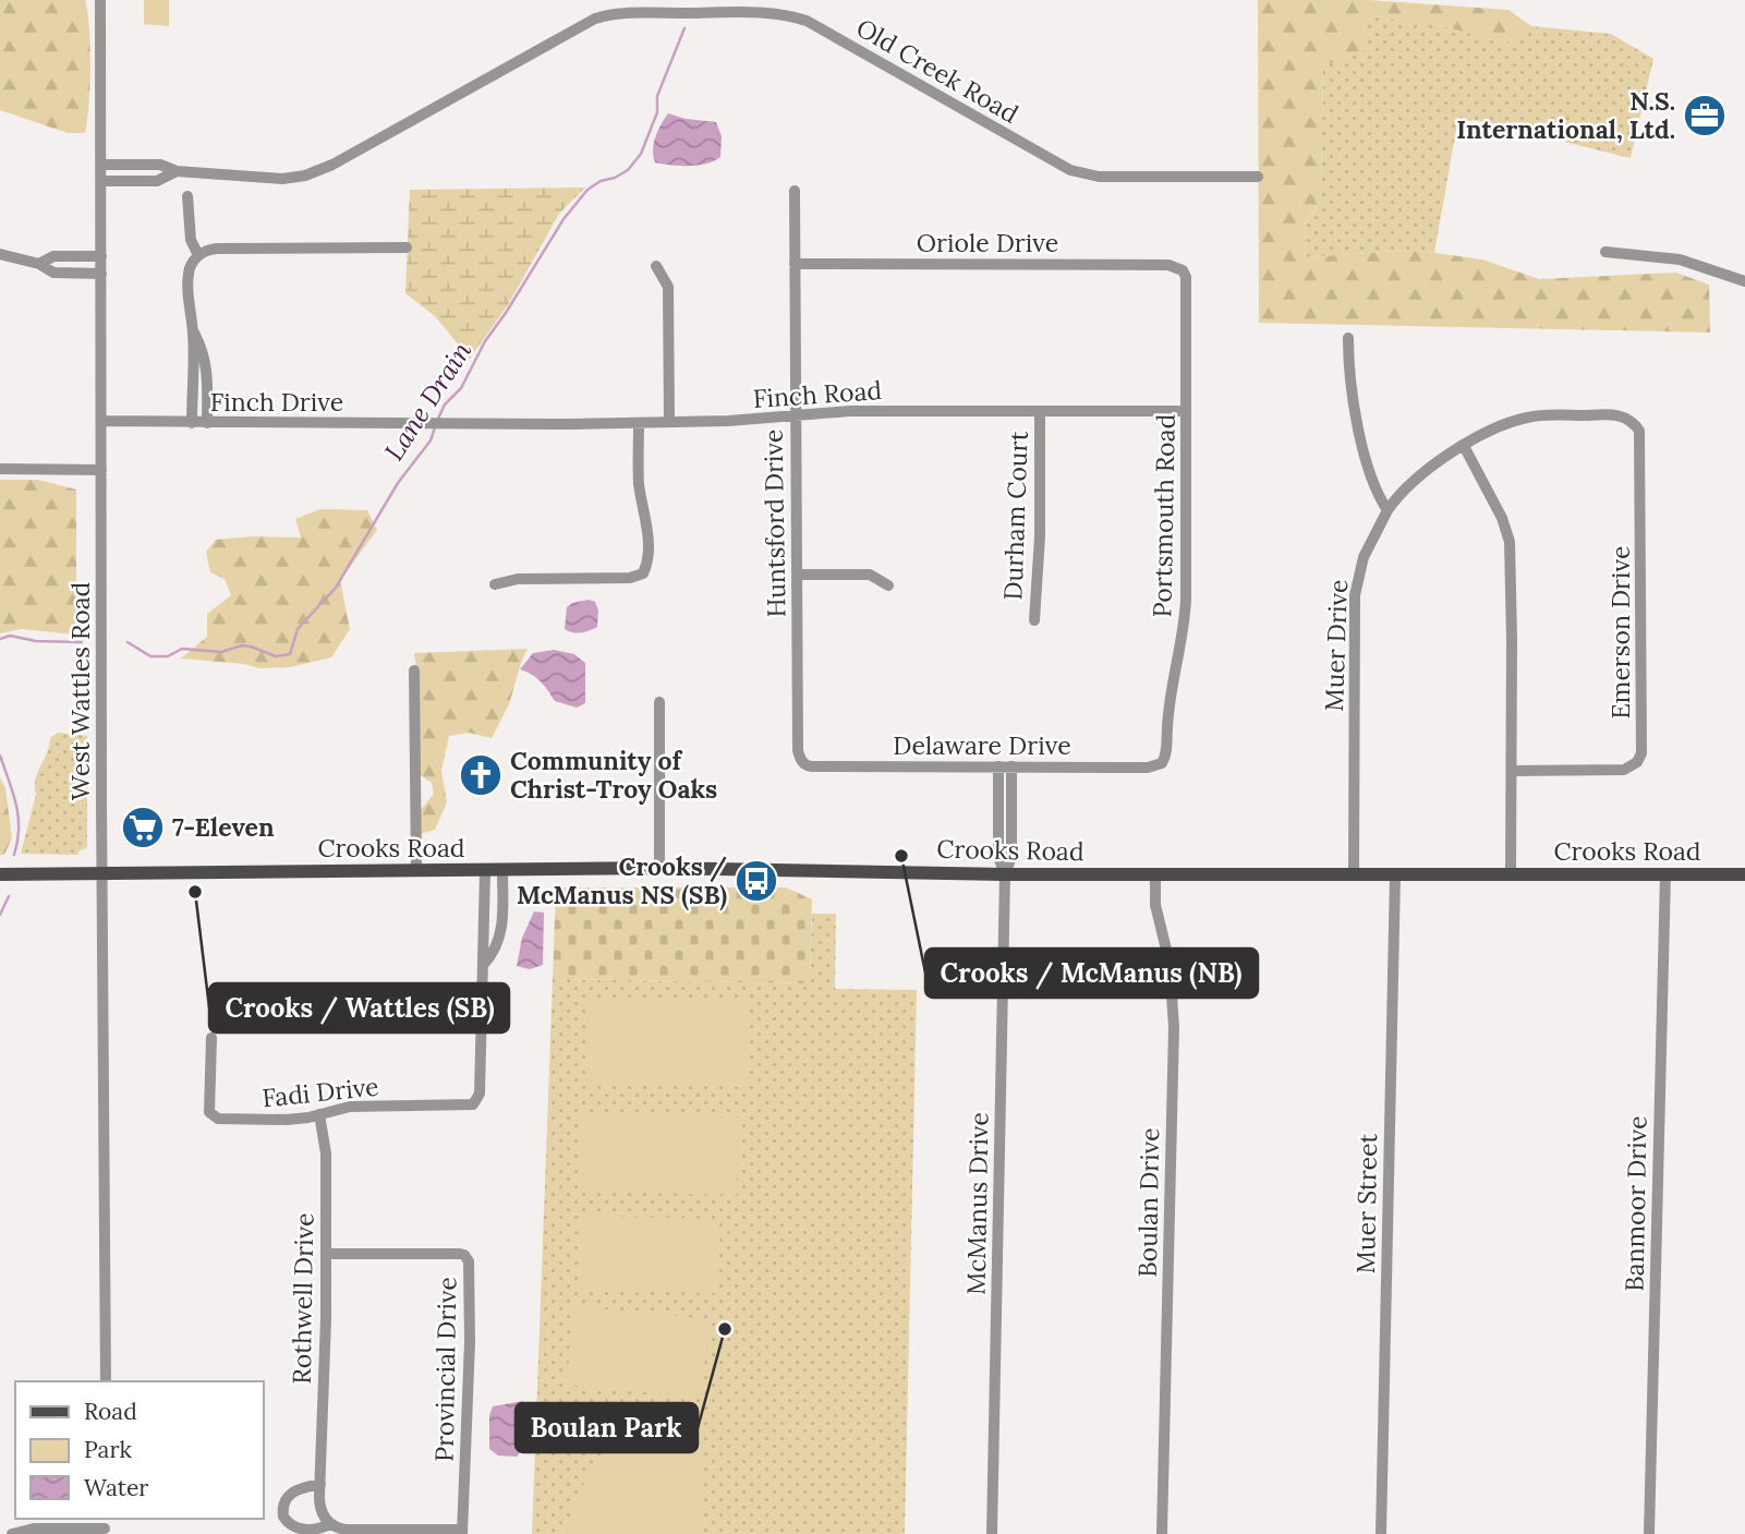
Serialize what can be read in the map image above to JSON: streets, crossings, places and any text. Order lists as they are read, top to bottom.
{
  "streets": {
    "main road": ["Crooks Road"],
    "street": [
      "Old Creek Road",
      "Oriole Drive",
      "Finch Road",
      "Finch Drive",
      "Durham Court",
      "Portsmouth Road",
      "Huntsford Drive",
      "Emerson Drive",
      "Muer Drive",
      "West Wattles Road",
      "Delaware Drive",
      "Fadi Drive",
      "Boulan Drive",
      "McManus Drive",
      "Muer Street",
      "Banmoor Drive",
      "Rothwell Drive",
      "Provincial Drive"
    ]
  },
  "crossings": [
    ["Old Creek Road", "West Wattles Road"],
    ["Oriole Drive", "Portsmouth Road"],
    ["Oriole Drive", "Huntsford Drive"],
    ["Finch Road", "Finch Drive"],
    ["Finch Road", "Durham Court"],
    ["Finch Road", "Portsmouth Road"],
    ["Finch Road", "Huntsford Drive"],
    ["Finch Drive", "West Wattles Road"],
    ["Portsmouth Road", "Delaware Drive"],
    ["Huntsford Drive", "Delaware Drive"],
    ["Emerson Drive", "Muer Drive"],
    ["Muer Drive", "Crooks Road"],
    ["West Wattles Road", "Crooks Road"],
    ["Crooks Road", "Boulan Drive"],
    ["Crooks Road", "McManus Drive"],
    ["Crooks Road", "Muer Street"],
    ["Crooks Road", "Banmoor Drive"],
    ["Fadi Drive", "Rothwell Drive"],
    ["Rothwell Drive", "Provincial Drive"]
  ],
  "water": ["Lane Drain"],
  "places": {
    "office": ["N.S. International, Ltd."],
    "church": ["Community of Christ-Troy Oaks"],
    "supermarket": ["7-Eleven"],
    "other": ["Crooks / McManus (NB)", "Crooks / Wattles (SB)", "Boulan Park"],
    "bus stop": ["Crooks / McManus NS (SB)"]
  },
  "legend": ["Road", "Park", "Water"]
}
